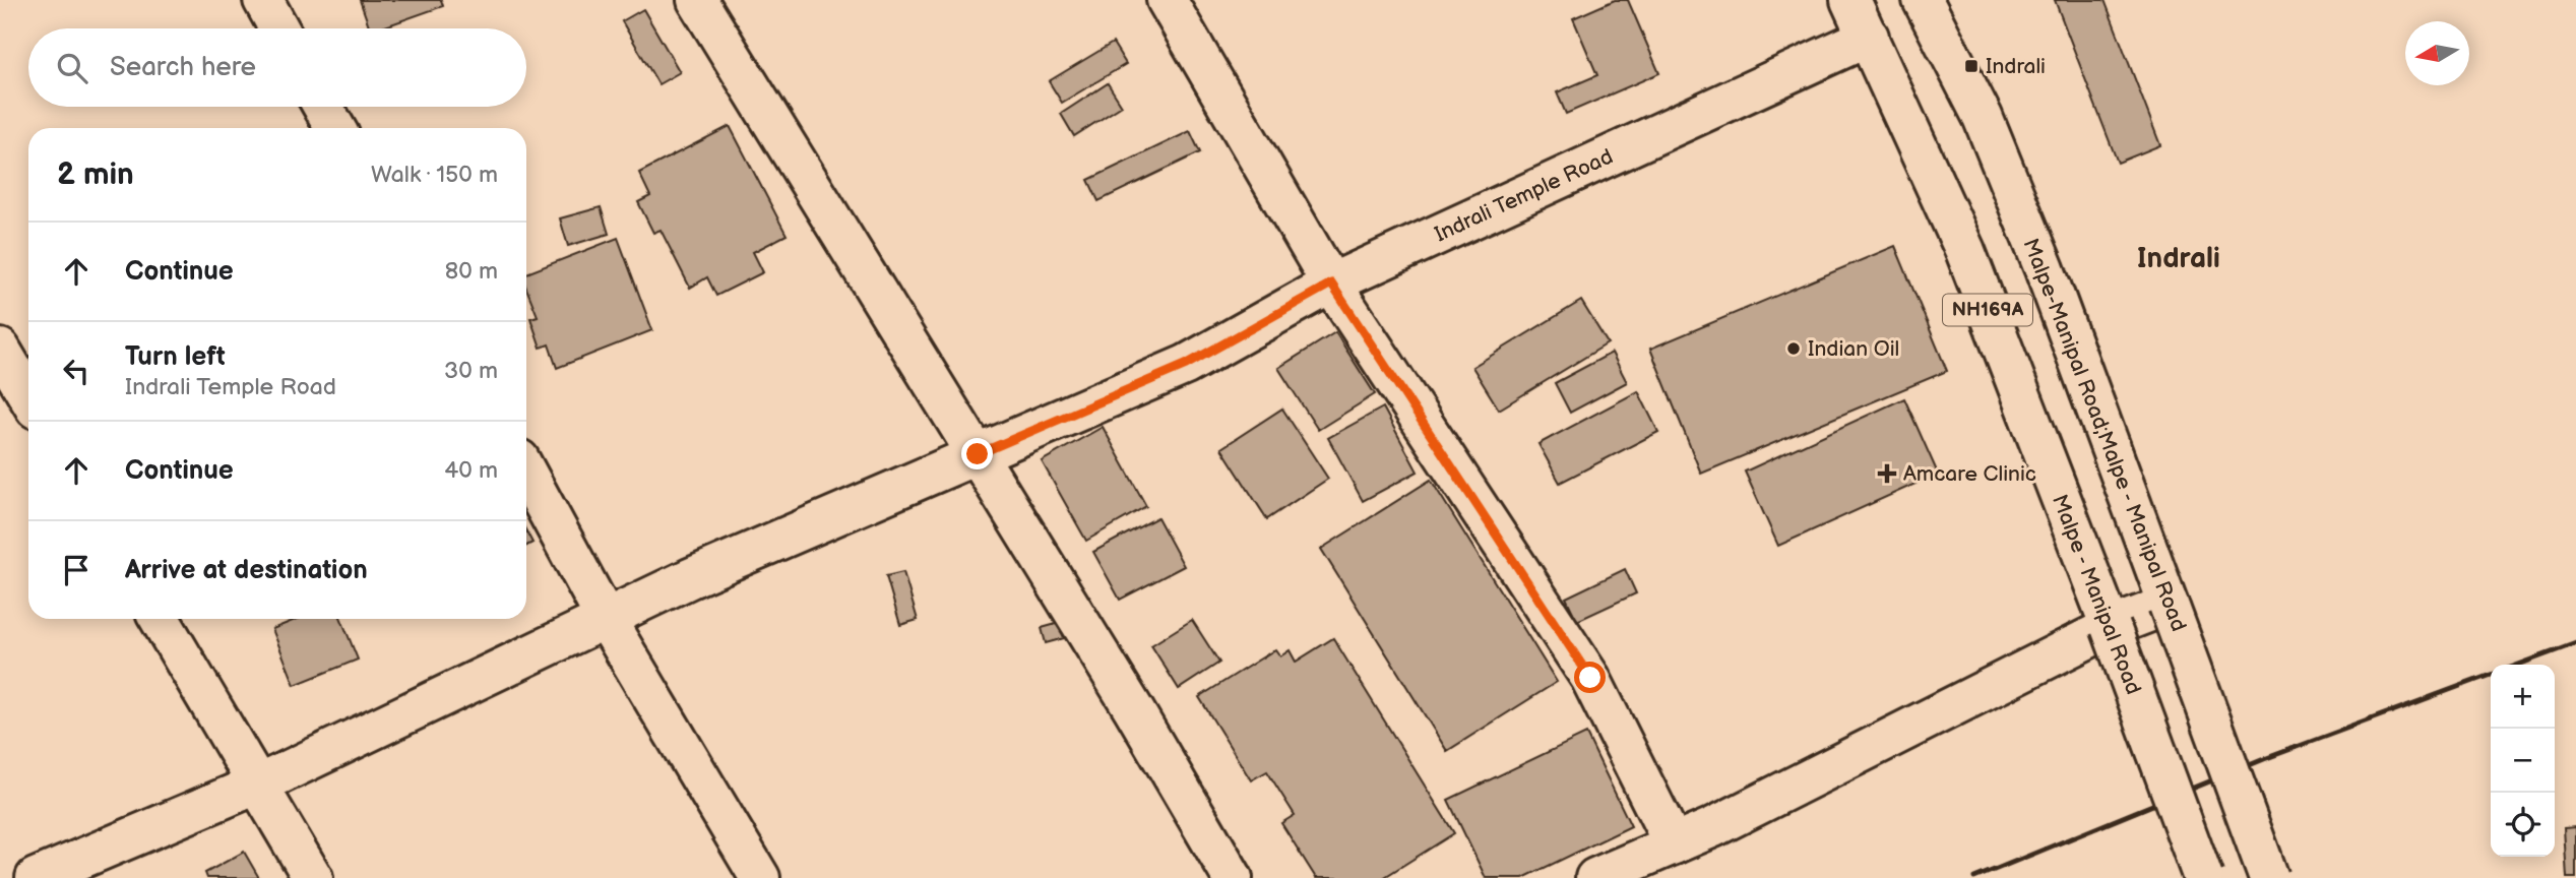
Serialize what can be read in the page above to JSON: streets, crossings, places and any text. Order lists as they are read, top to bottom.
{
  "streets": {
    "main road": [
      "Indrali Temple Road",
      "NH169A",
      "Malpe-Manipal Road;Malpe - Manipal Road",
      "Malpe - Manipal Road"
    ]
  },
  "crossings": [
    ["Indrali Temple Road", "Malpe - Manipal Road"]
  ],
  "districts": ["Indrali"],
  "places": {
    "transit": ["Indrali"],
    "other": ["Indian Oil"],
    "health": ["Amcare Clinic"]
  },
  "north": "left",
  "page": {
    "search": "Search here",
    "heading": ["2 min", "Walk · 150 m"],
    "list": [
      ["Continue", "80 m"],
      ["Turn left", "Indrali Temple Road", "30 m"],
      ["Continue", "40 m"],
      "Arrive at destination"
    ],
    "map_buttons": ["+", "−"]
  }
}
